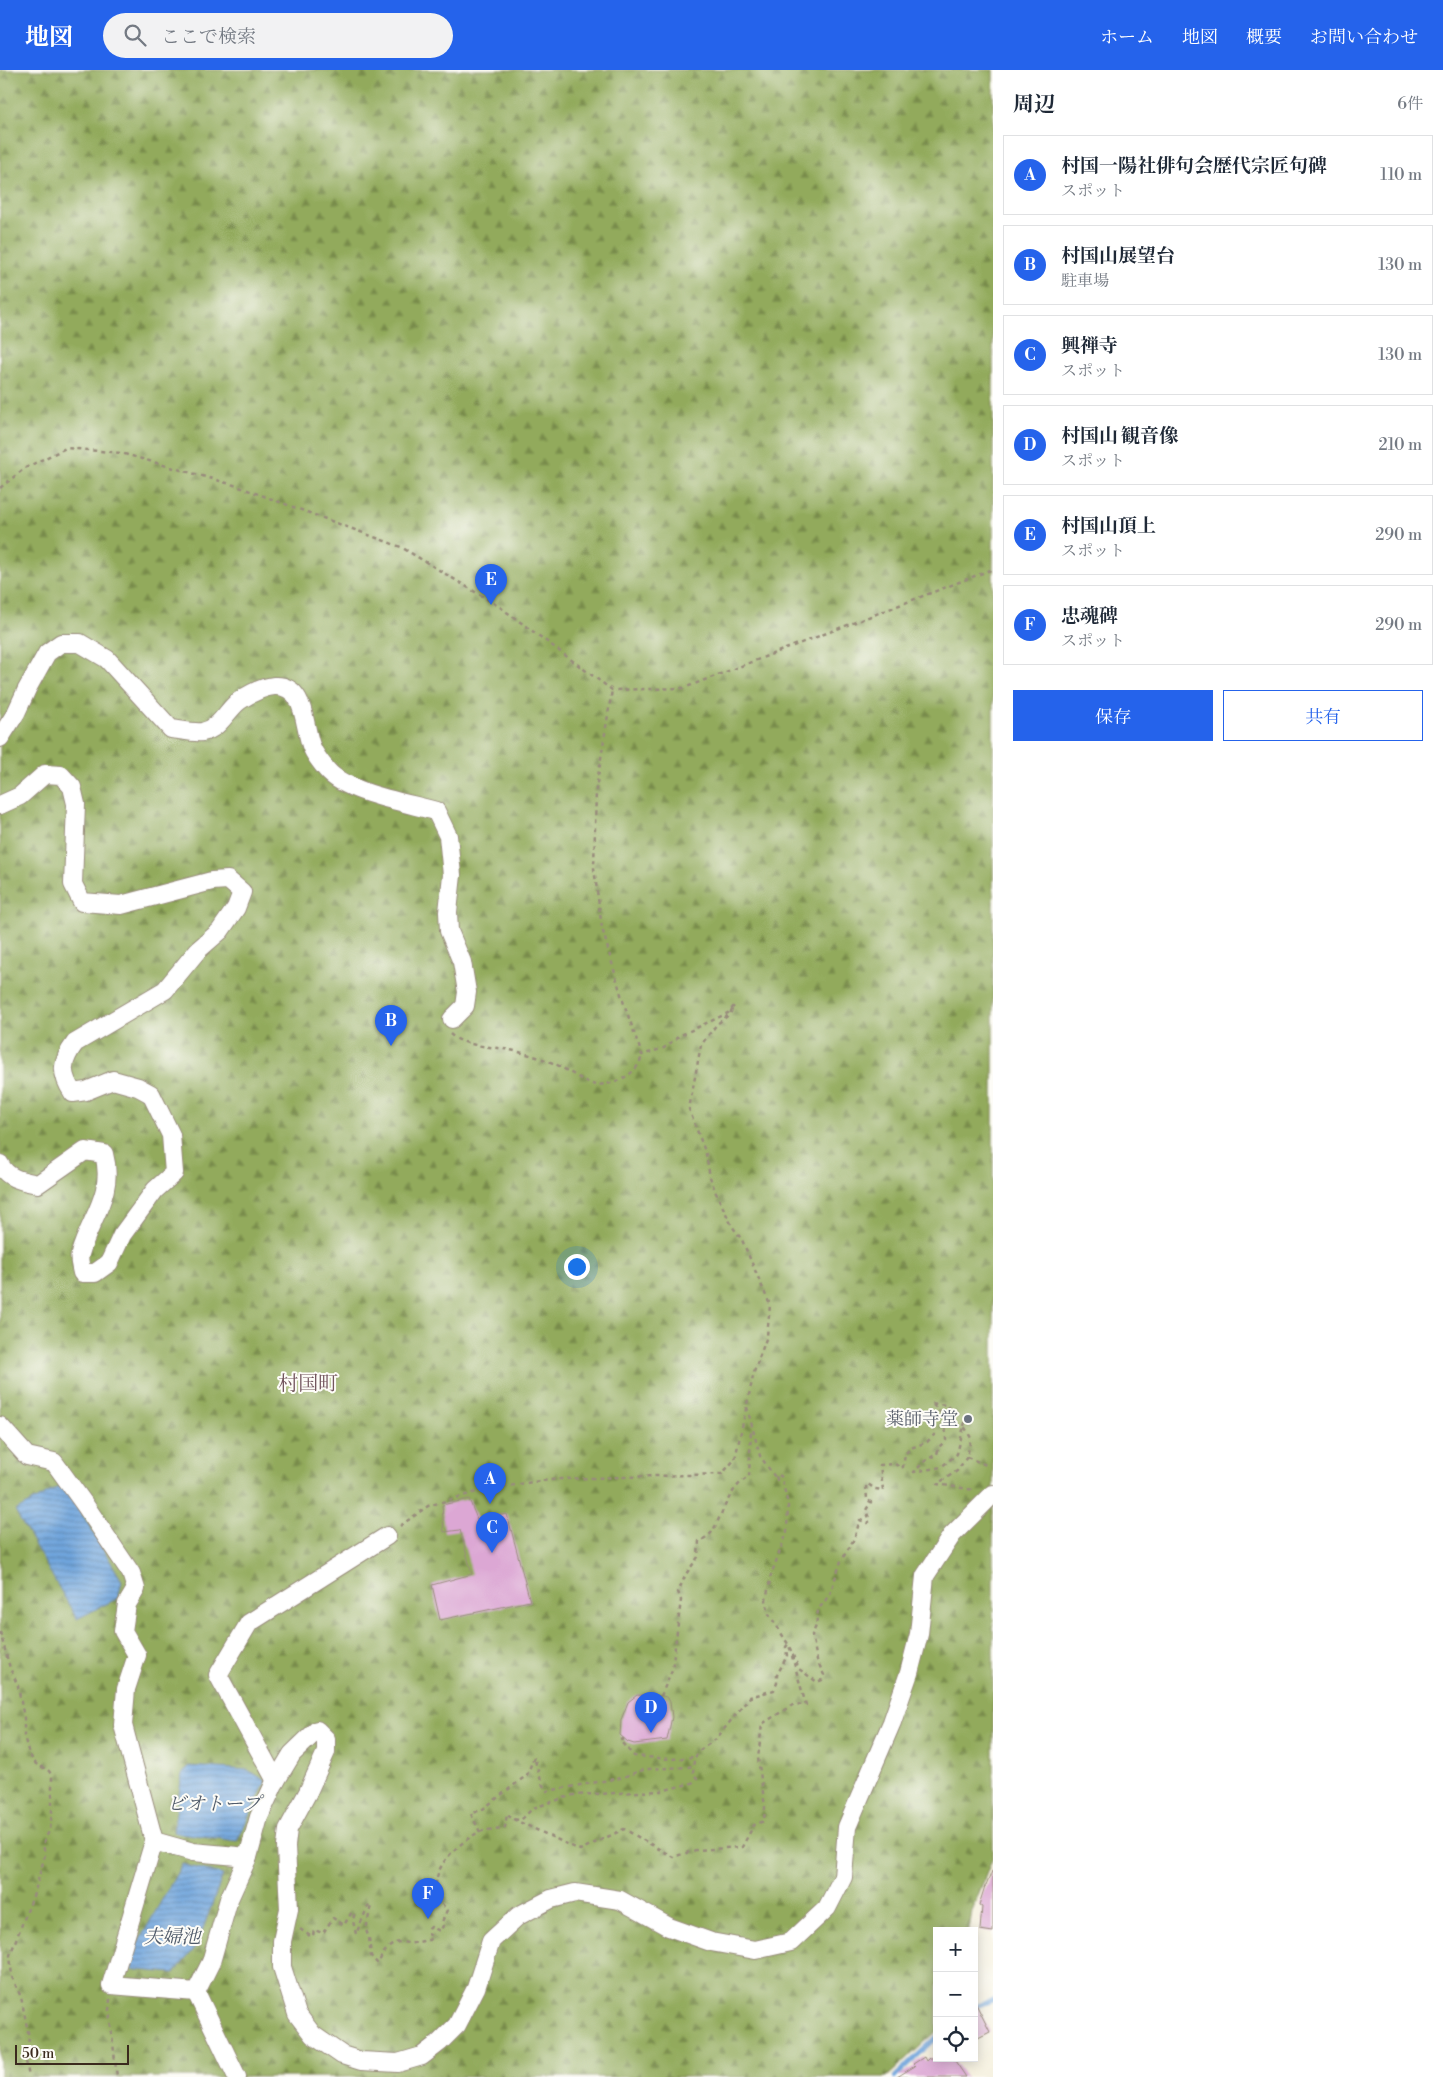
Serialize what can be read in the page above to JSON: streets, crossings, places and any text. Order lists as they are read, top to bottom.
{
  "districts": ["村国町"],
  "water": ["ビオトープ", "夫婦池"],
  "places": ["薬師寺堂"],
  "scale_bar": "50 m",
  "page": {
    "header": "地図",
    "search": "ここで検索",
    "nav": [
      "ホーム",
      "地図",
      "概要",
      "お問い合わせ"
    ],
    "heading": ["周辺", "6件"],
    "list": [
      {
        "mark": "A",
        "name": "村国一陽社俳句会歴代宗匠句碑",
        "note": "スポット",
        "value": "110 m"
      },
      {
        "mark": "B",
        "name": "村国山展望台",
        "note": "駐車場",
        "value": "130 m"
      },
      {
        "mark": "C",
        "name": "興禅寺",
        "note": "スポット",
        "value": "130 m"
      },
      {
        "mark": "D",
        "name": "村国山 観音像",
        "note": "スポット",
        "value": "210 m"
      },
      {
        "mark": "E",
        "name": "村国山頂上",
        "note": "スポット",
        "value": "290 m"
      },
      {
        "mark": "F",
        "name": "忠魂碑",
        "note": "スポット",
        "value": "290 m"
      }
    ],
    "pins": [
      "E",
      "B",
      "A",
      "C",
      "D",
      "F"
    ],
    "buttons": ["保存", "共有"],
    "map_buttons": ["+", "−"],
    "scale": "50 m"
  }
}
